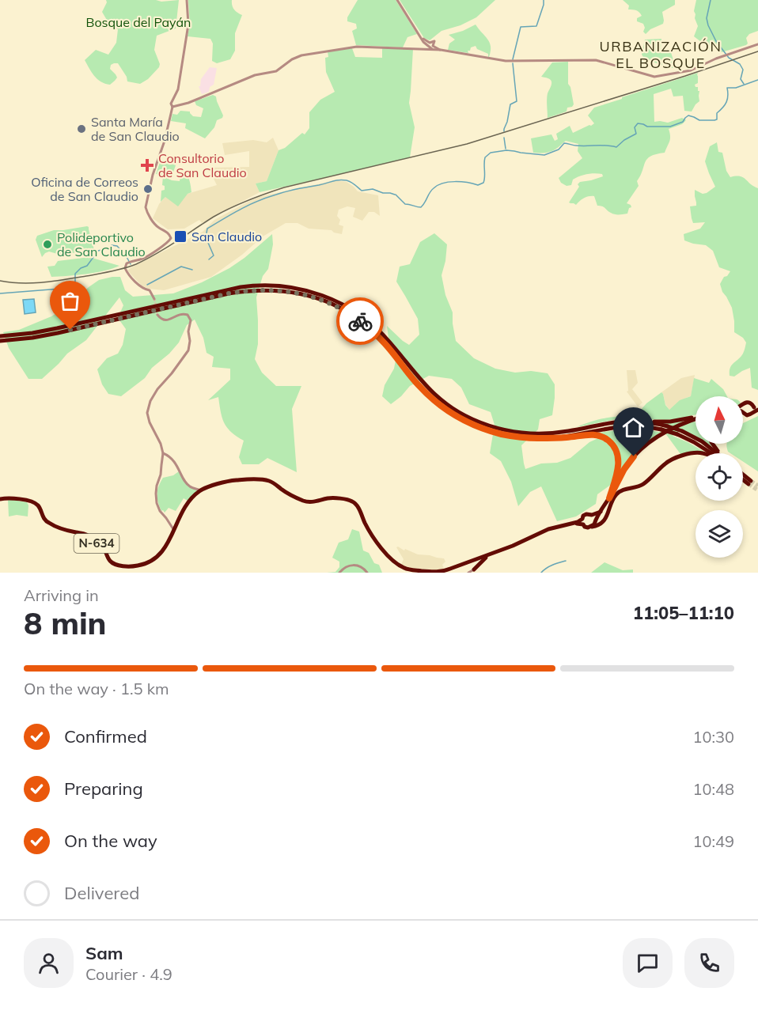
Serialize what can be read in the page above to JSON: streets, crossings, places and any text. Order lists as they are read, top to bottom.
{
  "streets": {
    "highway": ["N-634"]
  },
  "districts": ["URBANIZACIÓN EL BOSQUE"],
  "parks": ["Bosque del Payán"],
  "places": {
    "other": ["Santa María de San Claudio", "Oficina de Correos de San Claudio", "Polideportivo de San Claudio"],
    "health": ["Consultorio de San Claudio"],
    "transit": ["San Claudio"]
  },
  "north": "top",
  "page": {
    "heading": ["8 min", "Arriving in", "11:05–11:10"],
    "panel": ["Sam", "Courier · 4.9"],
    "bar": "On the way · 1.5 km",
    "list": [
      ["Confirmed", "10:30"],
      ["Preparing", "10:48"],
      ["On the way", "10:49"],
      "Delivered"
    ]
  }
}
